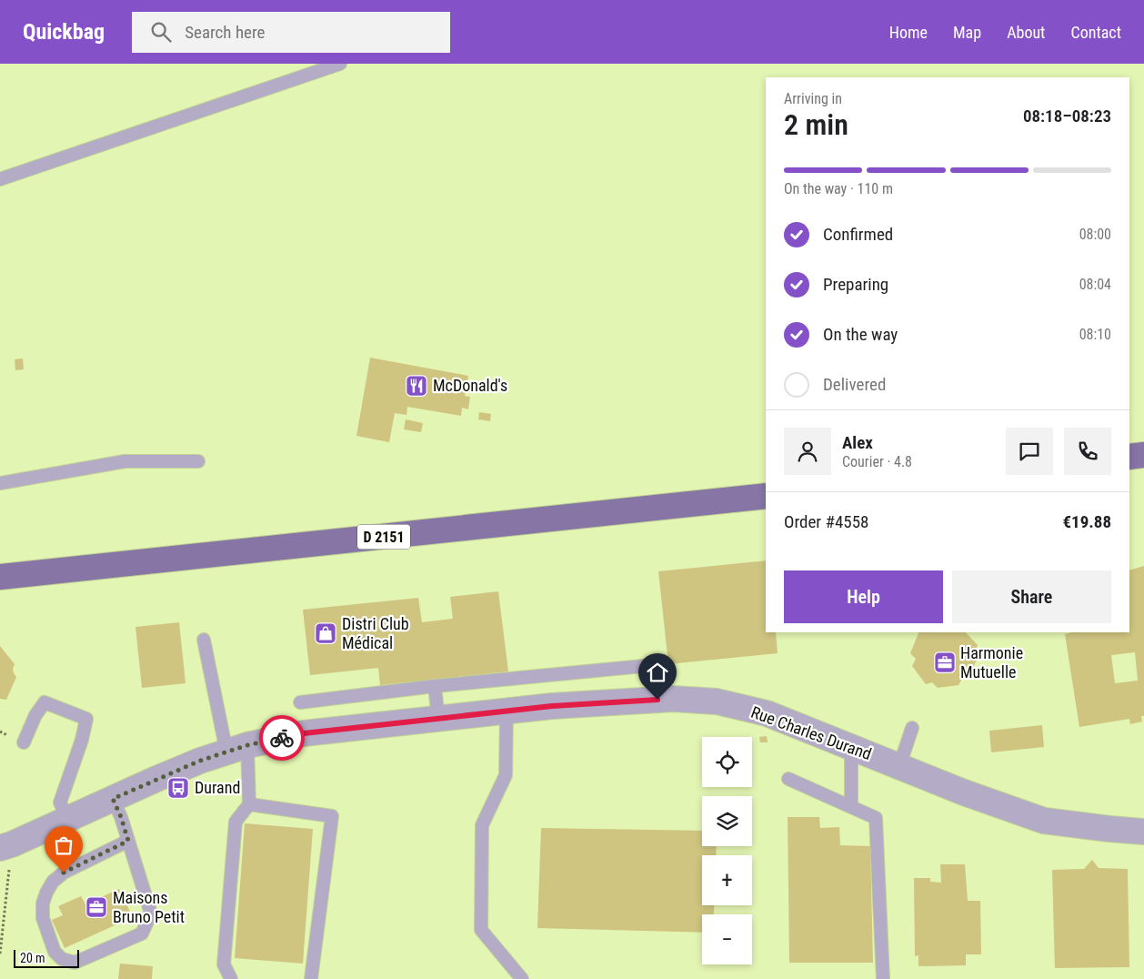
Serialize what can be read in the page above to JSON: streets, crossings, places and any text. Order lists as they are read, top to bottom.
{
  "streets": {
    "main road": ["D 2151"],
    "street": ["Rue Charles Durand"]
  },
  "places": {
    "restaurant": ["McDonald's"],
    "shop": ["Distri Club Médical"],
    "office": ["Harmonie Mutuelle", "Maisons Bruno Petit"],
    "bus stop": ["Durand"]
  },
  "scale_bar": "20 m",
  "page": {
    "header": "Quickbag",
    "search": "Search here",
    "nav": [
      "Home",
      "Map",
      "About",
      "Contact"
    ],
    "heading": ["2 min", "Arriving in", "08:18–08:23"],
    "panel": [
      "Alex",
      "Courier · 4.8",
      "Order #4558",
      "€19.88"
    ],
    "bar": "On the way · 110 m",
    "list": [
      ["Confirmed", "08:00"],
      ["Preparing", "08:04"],
      ["On the way", "08:10"],
      "Delivered"
    ],
    "buttons": ["Help", "Share"],
    "map_buttons": ["+", "−"],
    "scale": "20 m"
  }
}
